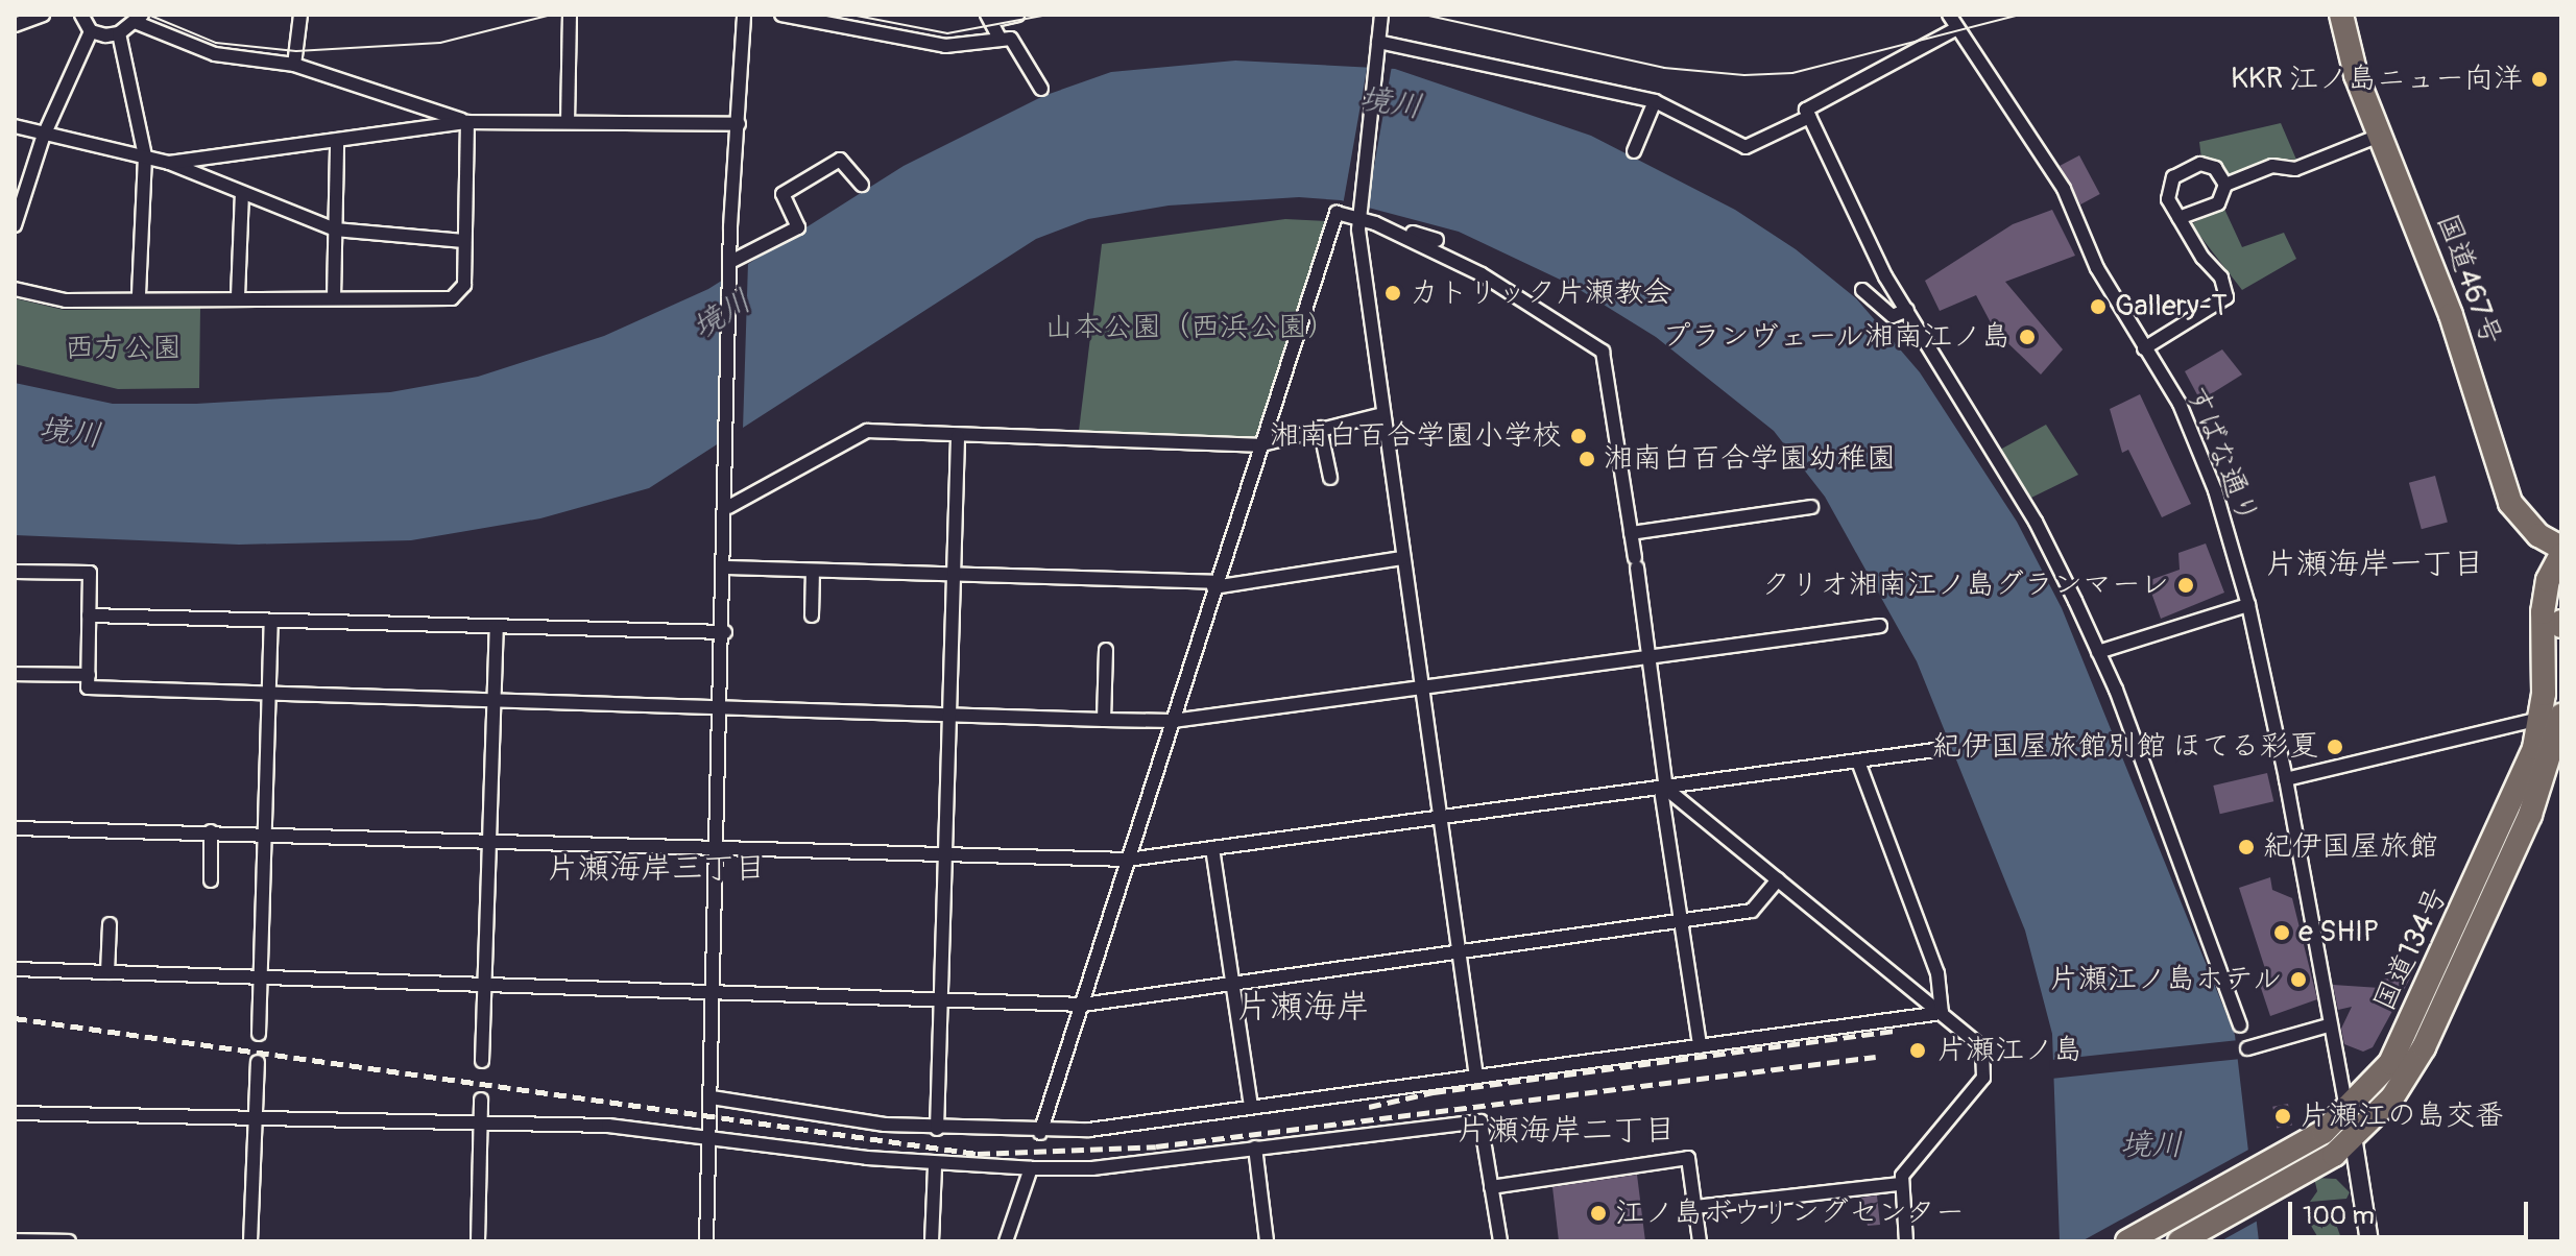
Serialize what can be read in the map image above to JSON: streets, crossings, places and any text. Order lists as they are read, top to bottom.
{
  "streets": {
    "highway": ["国道467号", "国道134号"],
    "street": ["すばな通り"]
  },
  "crossings": [
    ["すばな通り", "国道134号"]
  ],
  "districts": [
    "片瀬海岸一丁目",
    "片瀬海岸三丁目",
    "片瀬海岸",
    "片瀬海岸二丁目"
  ],
  "water": ["境川"],
  "parks": ["山本公園（西浜公園）", "西方公園"],
  "places": [
    "KKR 江ノ島ニュー向洋",
    "カトリック片瀬教会",
    "Gallery-T",
    "プランヴェール湘南江ノ島",
    "湘南白百合学園小学校",
    "湘南白百合学園幼稚園",
    "クリオ湘南江ノ島グランマーレ",
    "紀伊国屋旅館別館 ほてる彩夏",
    "紀伊国屋旅館",
    "e SHIP",
    "片瀬江ノ島ホテル",
    "片瀬江ノ島",
    "片瀬江の島交番",
    "江ノ島ボウリングセンター"
  ],
  "scale_bar": "100 m"
}
